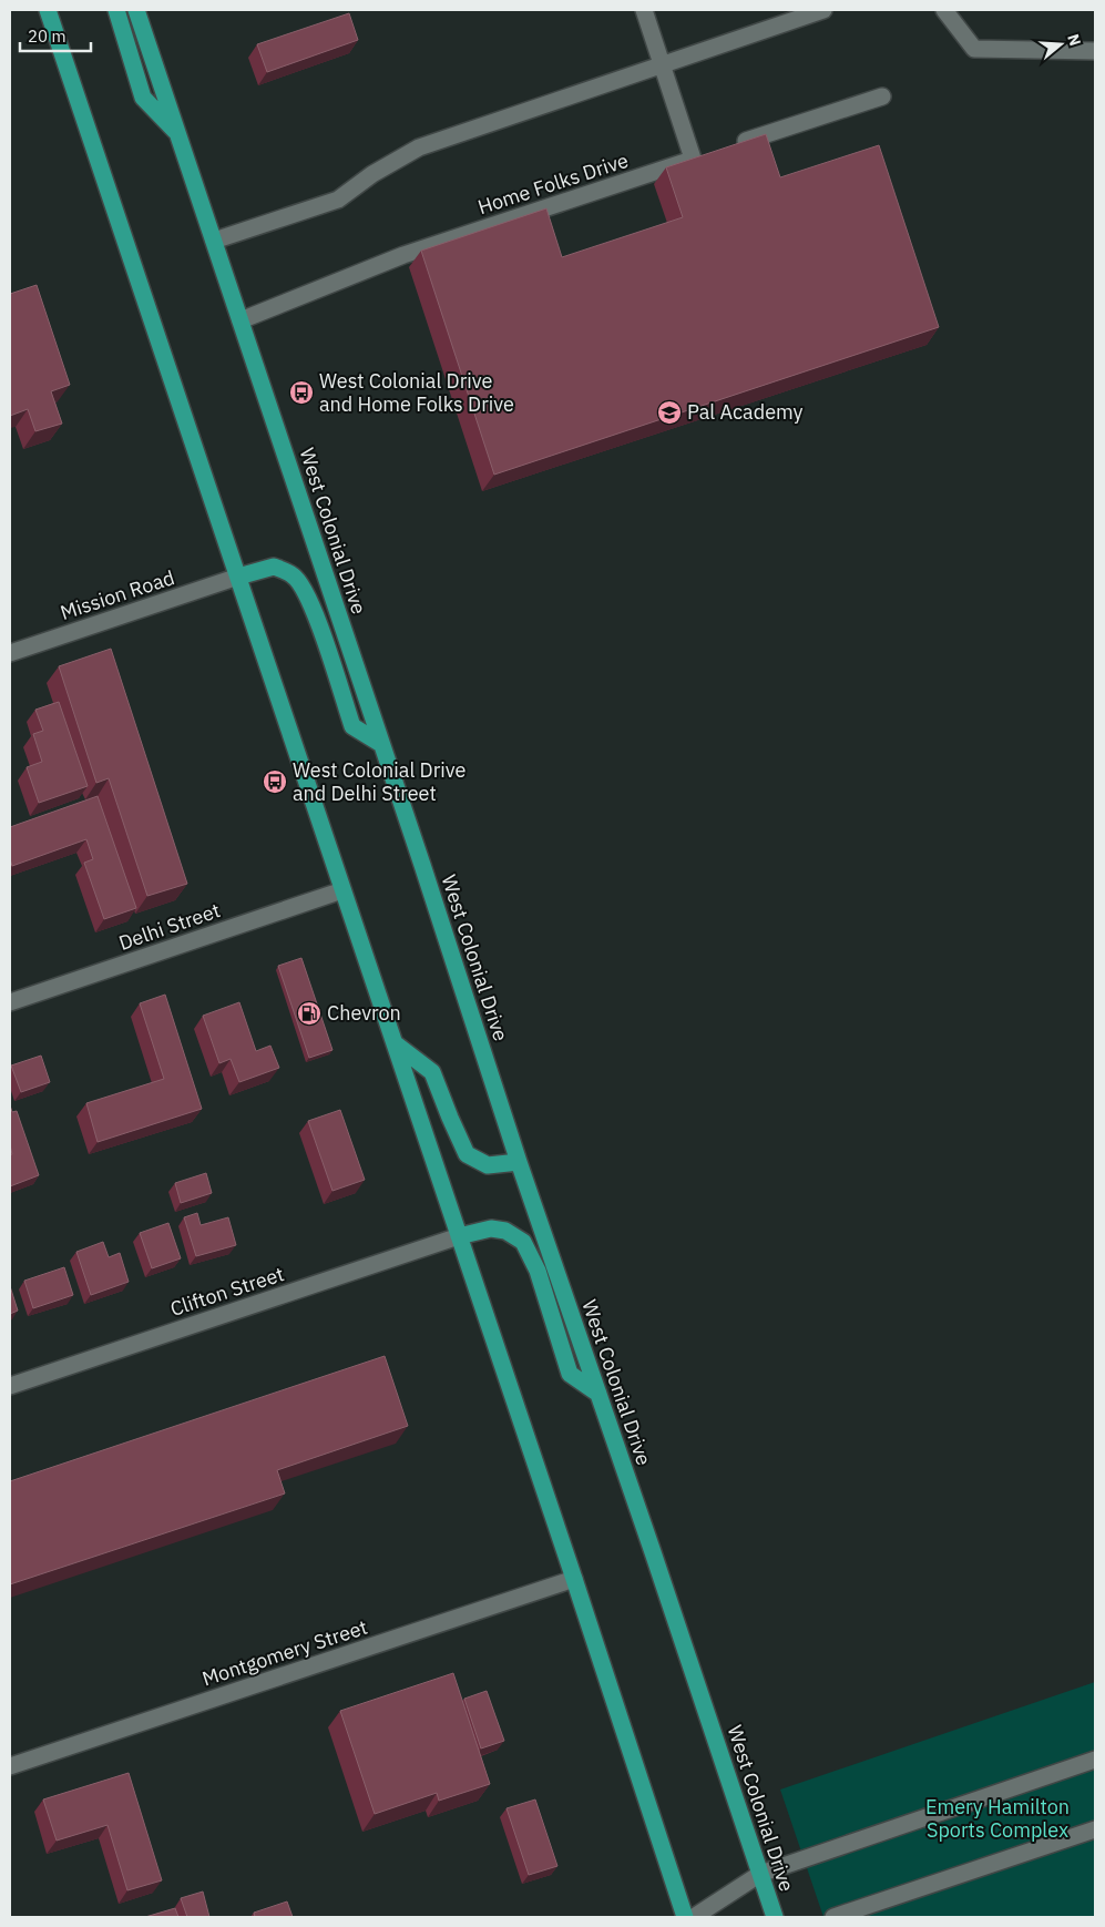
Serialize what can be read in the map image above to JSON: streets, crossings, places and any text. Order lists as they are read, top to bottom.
{
  "streets": {
    "highway": ["West Colonial Drive"],
    "street": [
      "Home Folks Drive",
      "Mission Road",
      "Delhi Street",
      "Clifton Street",
      "Montgomery Street"
    ]
  },
  "crossings": [
    ["Home Folks Drive", "West Colonial Drive"]
  ],
  "parks": ["Emery Hamilton Sports Complex"],
  "places": {
    "bus stop": ["West Colonial Drive and Home Folks Drive", "West Colonial Drive and Delhi Street"],
    "school or university": ["Pal Academy"],
    "fuel station": ["Chevron"]
  },
  "scale_bar": "20 m",
  "north": "right"
}
